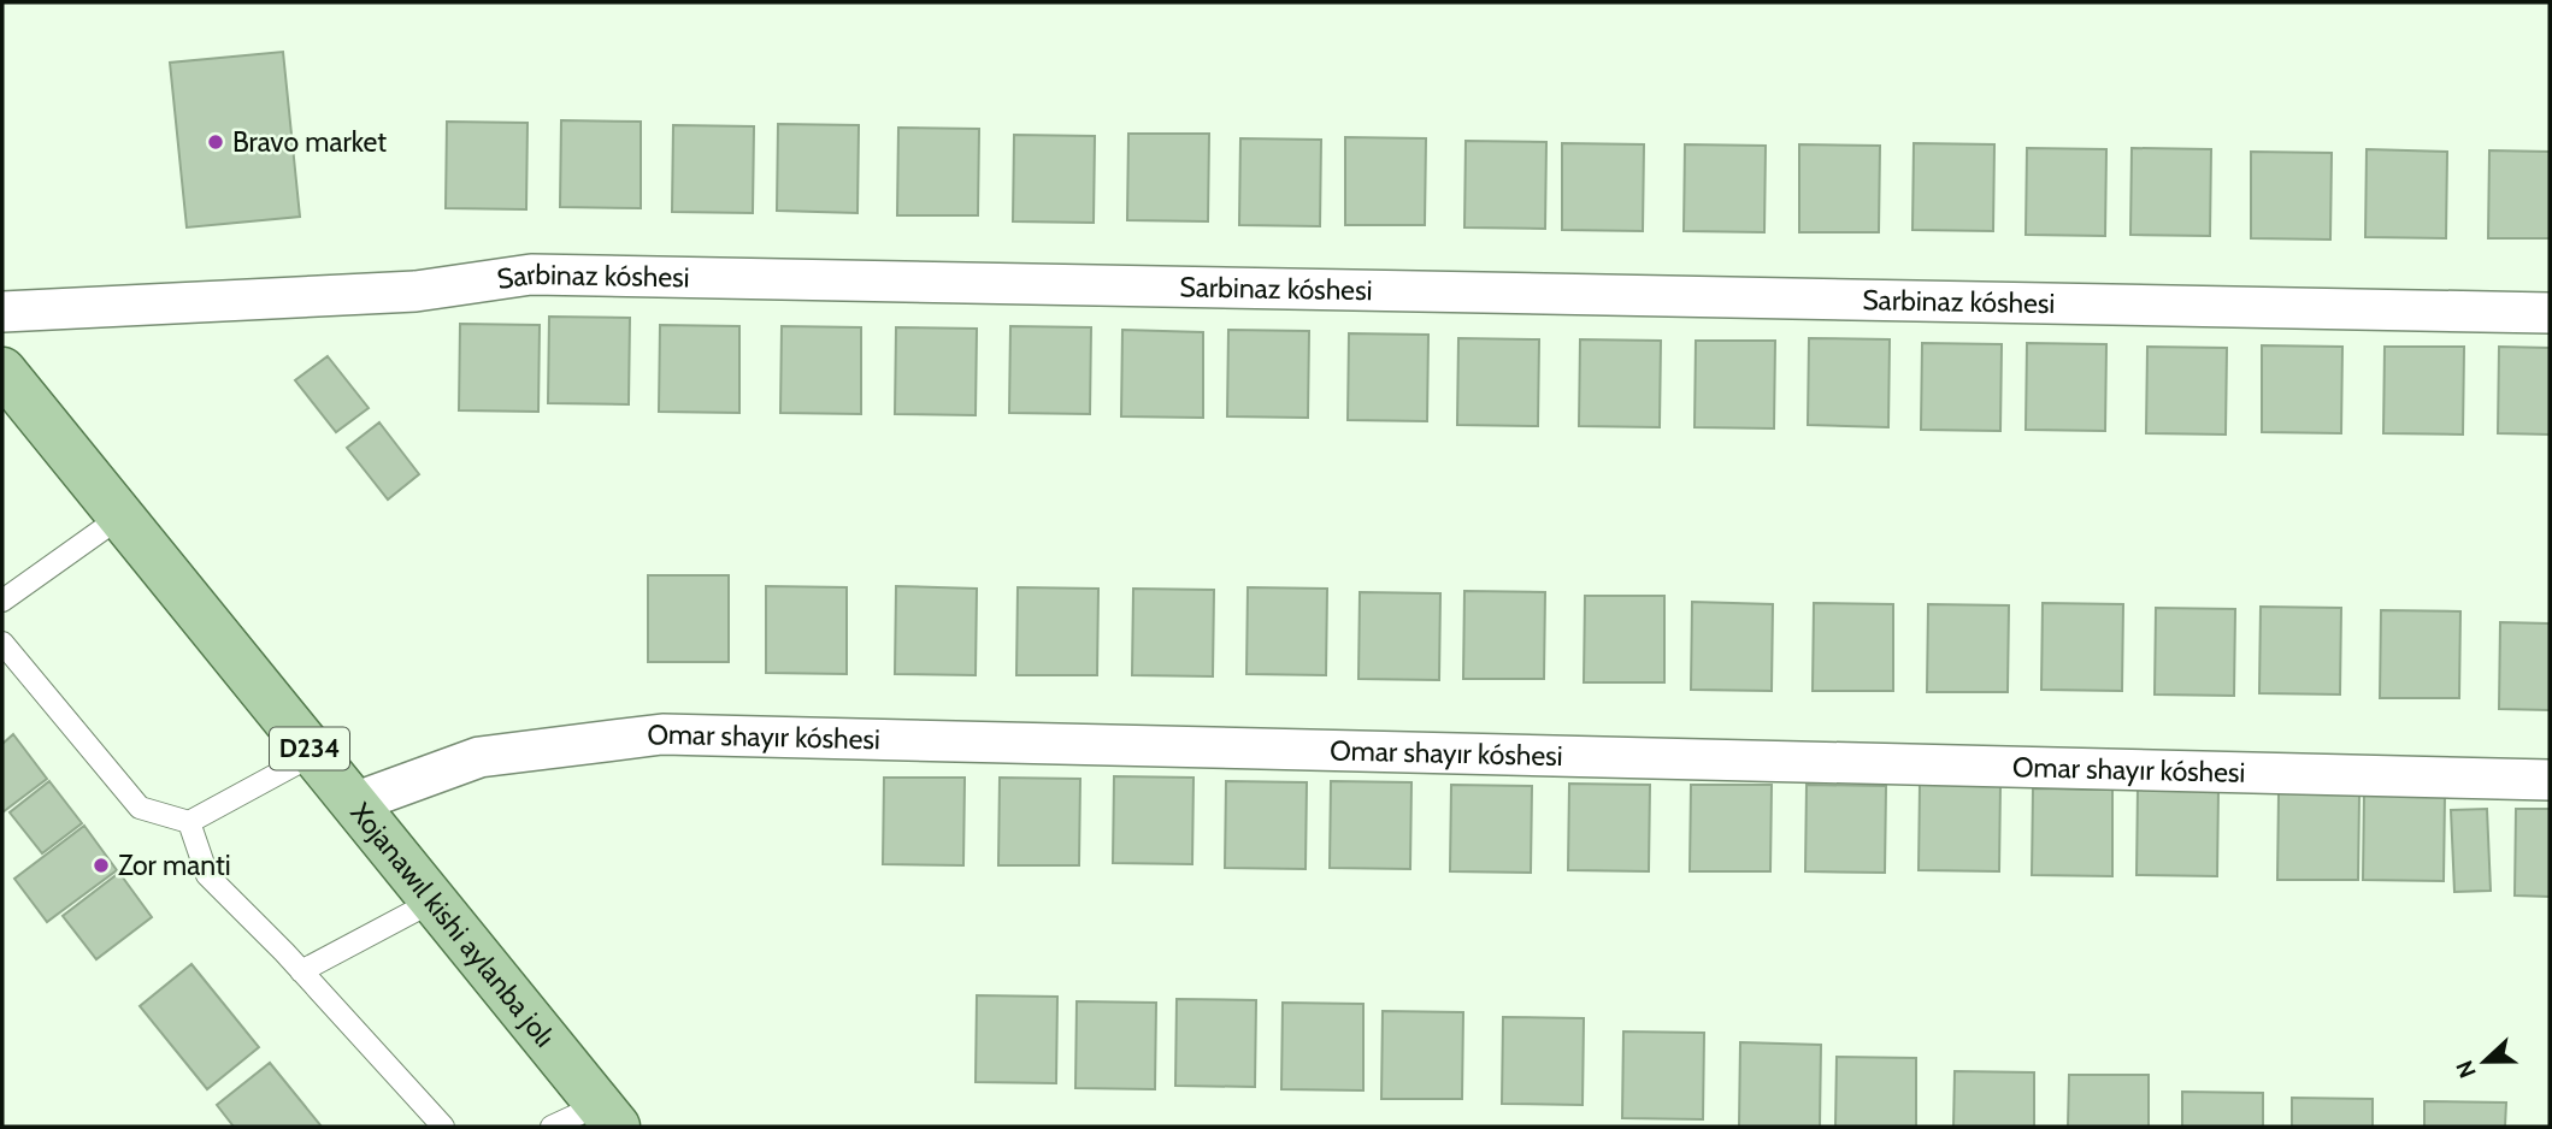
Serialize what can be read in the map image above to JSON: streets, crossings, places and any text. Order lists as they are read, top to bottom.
{
  "streets": {
    "main road": ["D234", "Xojanawıl kishi aylanba jolı"],
    "street": ["Sarbinaz kóshesi", "Omar shayır kóshesi"]
  },
  "crossings": [
    ["Omar shayır kóshesi", "Xojanawıl kishi aylanba jolı"]
  ],
  "places": ["Bravo market", "Zor manti"],
  "north": "left"
}
